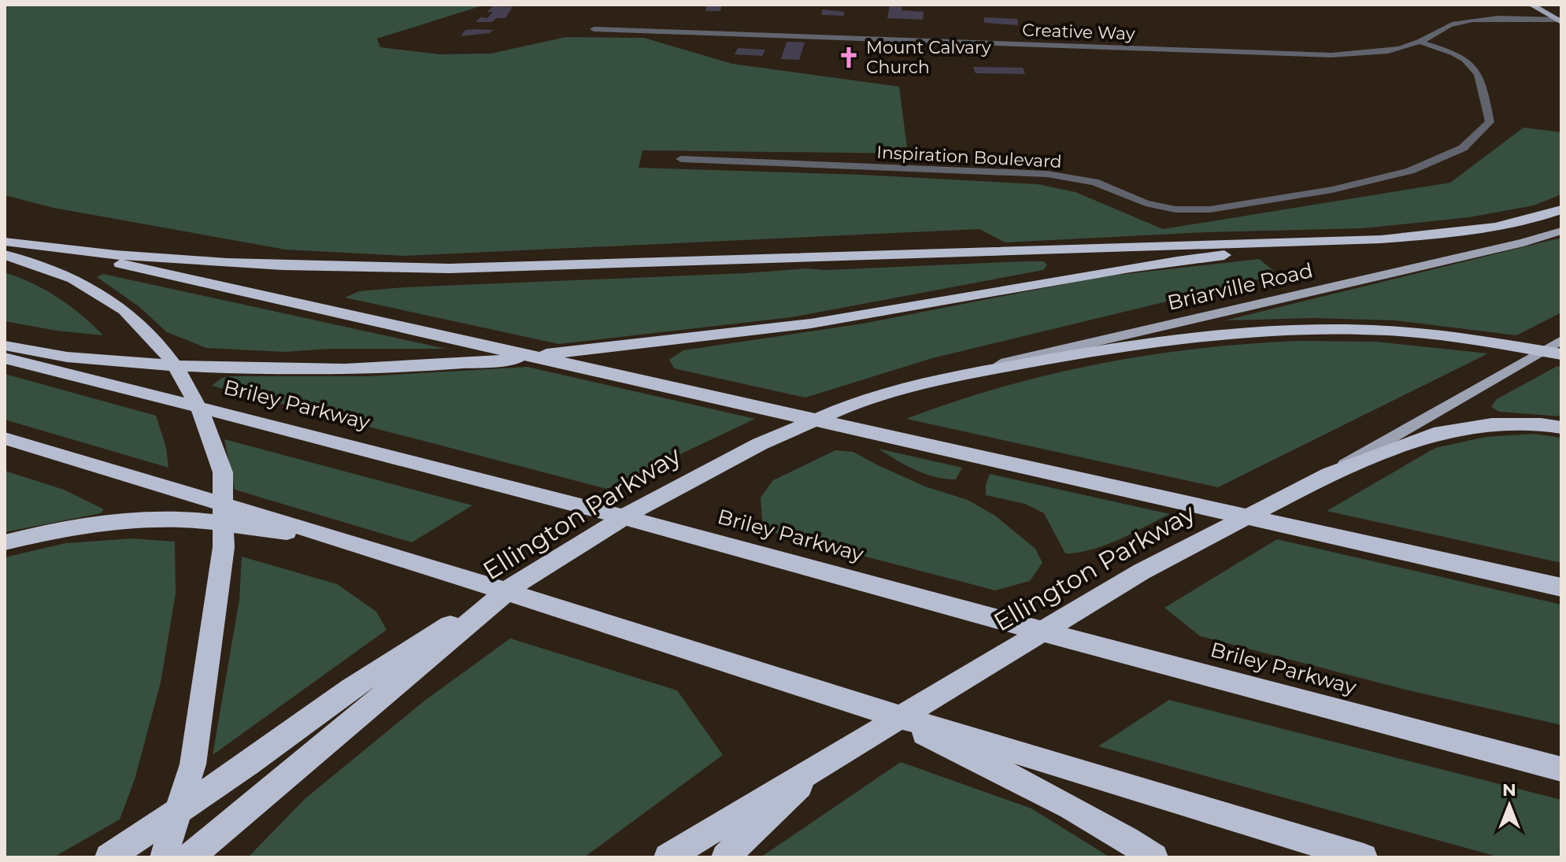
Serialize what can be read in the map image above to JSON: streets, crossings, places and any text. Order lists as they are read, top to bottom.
{
  "streets": {
    "highway": ["Briley Parkway", "Ellington Parkway"],
    "main road": ["Briarville Road"],
    "street": ["Creative Way", "Inspiration Boulevard"]
  },
  "crossings": [
    ["Creative Way", "Inspiration Boulevard"],
    ["Briarville Road", "Ellington Parkway"]
  ],
  "places": {
    "church": ["Mount Calvary Church"]
  },
  "north": "top"
}
